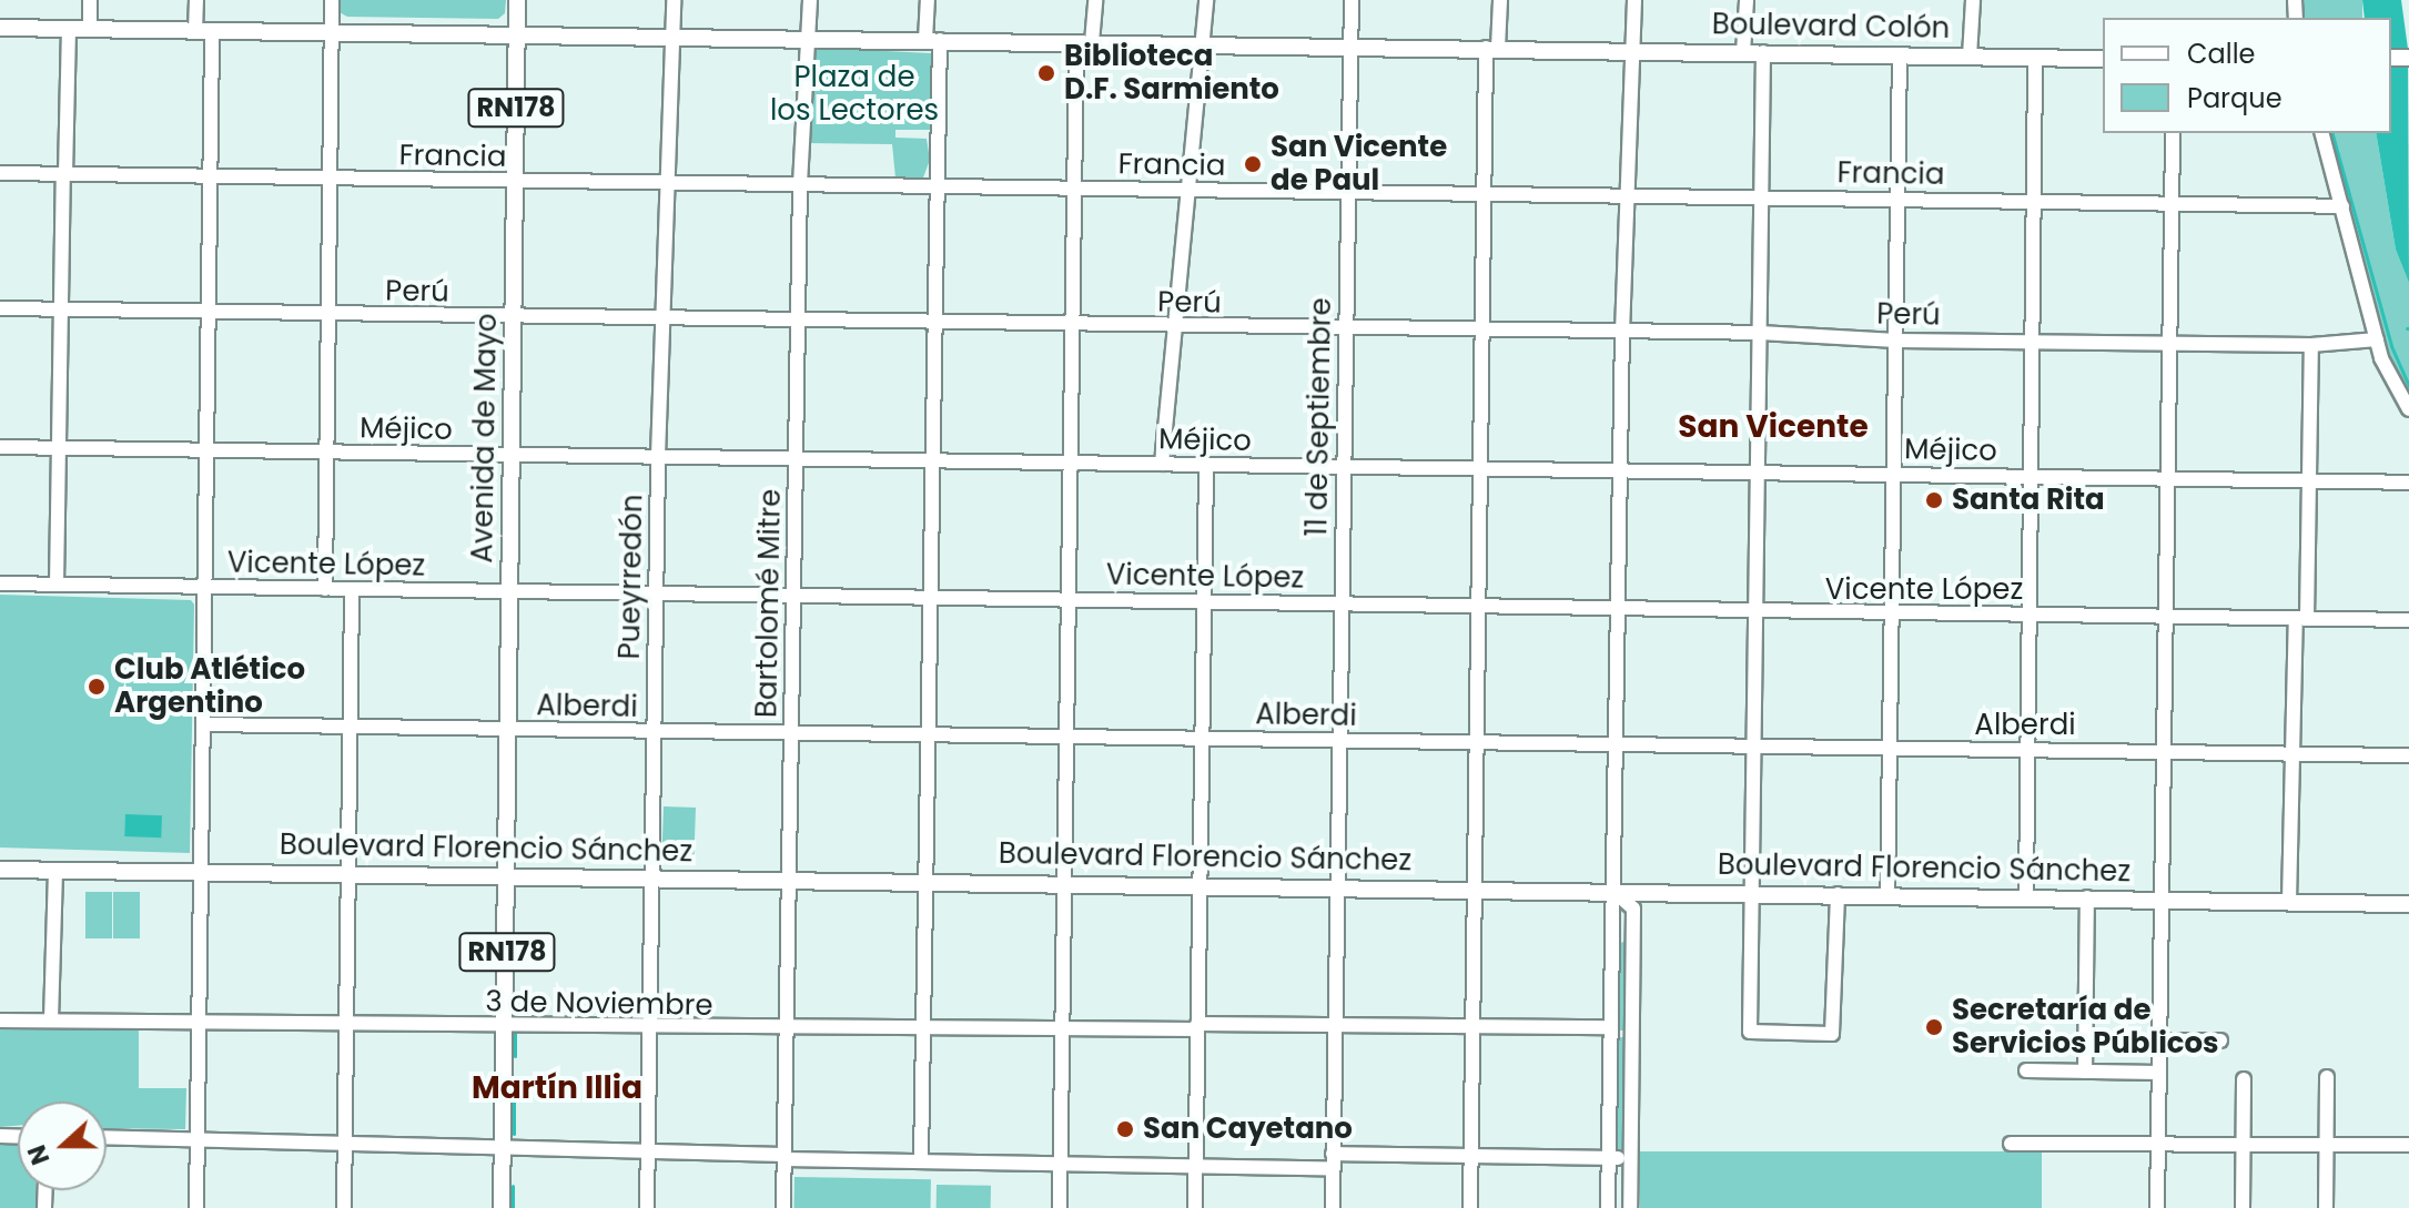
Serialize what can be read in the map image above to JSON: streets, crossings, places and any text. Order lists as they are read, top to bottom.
{
  "streets": {
    "main road": [
      "Boulevard Colón",
      "RN178",
      "Avenida de Mayo",
      "Boulevard Florencio Sánchez"
    ],
    "street": [
      "Francia",
      "Perú",
      "11 de Septiembre",
      "Méjico",
      "Vicente López",
      "Pueyrredón",
      "Bartolomé Mitre",
      "Alberdi",
      "3 de Noviembre"
    ]
  },
  "crossings": [
    ["Boulevard Colón", "11 de Septiembre"],
    ["RN178", "Avenida de Mayo"],
    ["RN178", "Boulevard Florencio Sánchez"],
    ["RN178", "3 de Noviembre"],
    ["Francia", "11 de Septiembre"],
    ["Francia", "Avenida de Mayo"],
    ["Francia", "Pueyrredón"],
    ["Francia", "Bartolomé Mitre"],
    ["Perú", "11 de Septiembre"],
    ["Perú", "Avenida de Mayo"],
    ["Perú", "Pueyrredón"],
    ["Perú", "Bartolomé Mitre"],
    ["11 de Septiembre", "Méjico"],
    ["11 de Septiembre", "Vicente López"],
    ["11 de Septiembre", "Alberdi"],
    ["11 de Septiembre", "Boulevard Florencio Sánchez"],
    ["11 de Septiembre", "3 de Noviembre"],
    ["Méjico", "Avenida de Mayo"],
    ["Méjico", "Pueyrredón"],
    ["Méjico", "Bartolomé Mitre"],
    ["Avenida de Mayo", "Vicente López"],
    ["Avenida de Mayo", "Alberdi"],
    ["Avenida de Mayo", "Boulevard Florencio Sánchez"],
    ["Vicente López", "Pueyrredón"],
    ["Vicente López", "Bartolomé Mitre"],
    ["Pueyrredón", "Alberdi"],
    ["Pueyrredón", "Boulevard Florencio Sánchez"],
    ["Pueyrredón", "3 de Noviembre"],
    ["Bartolomé Mitre", "Alberdi"],
    ["Bartolomé Mitre", "Boulevard Florencio Sánchez"],
    ["Bartolomé Mitre", "3 de Noviembre"]
  ],
  "districts": ["San Vicente", "Martín Illia"],
  "parks": ["Plaza de los Lectores"],
  "places": [
    "Biblioteca D.F. Sarmiento",
    "San Vicente de Paul",
    "Santa Rita",
    "Club Atlético Argentino",
    "Secretaría de Servicios Públicos",
    "San Cayetano"
  ],
  "legend": ["Calle", "Parque"],
  "north": "left"
}
